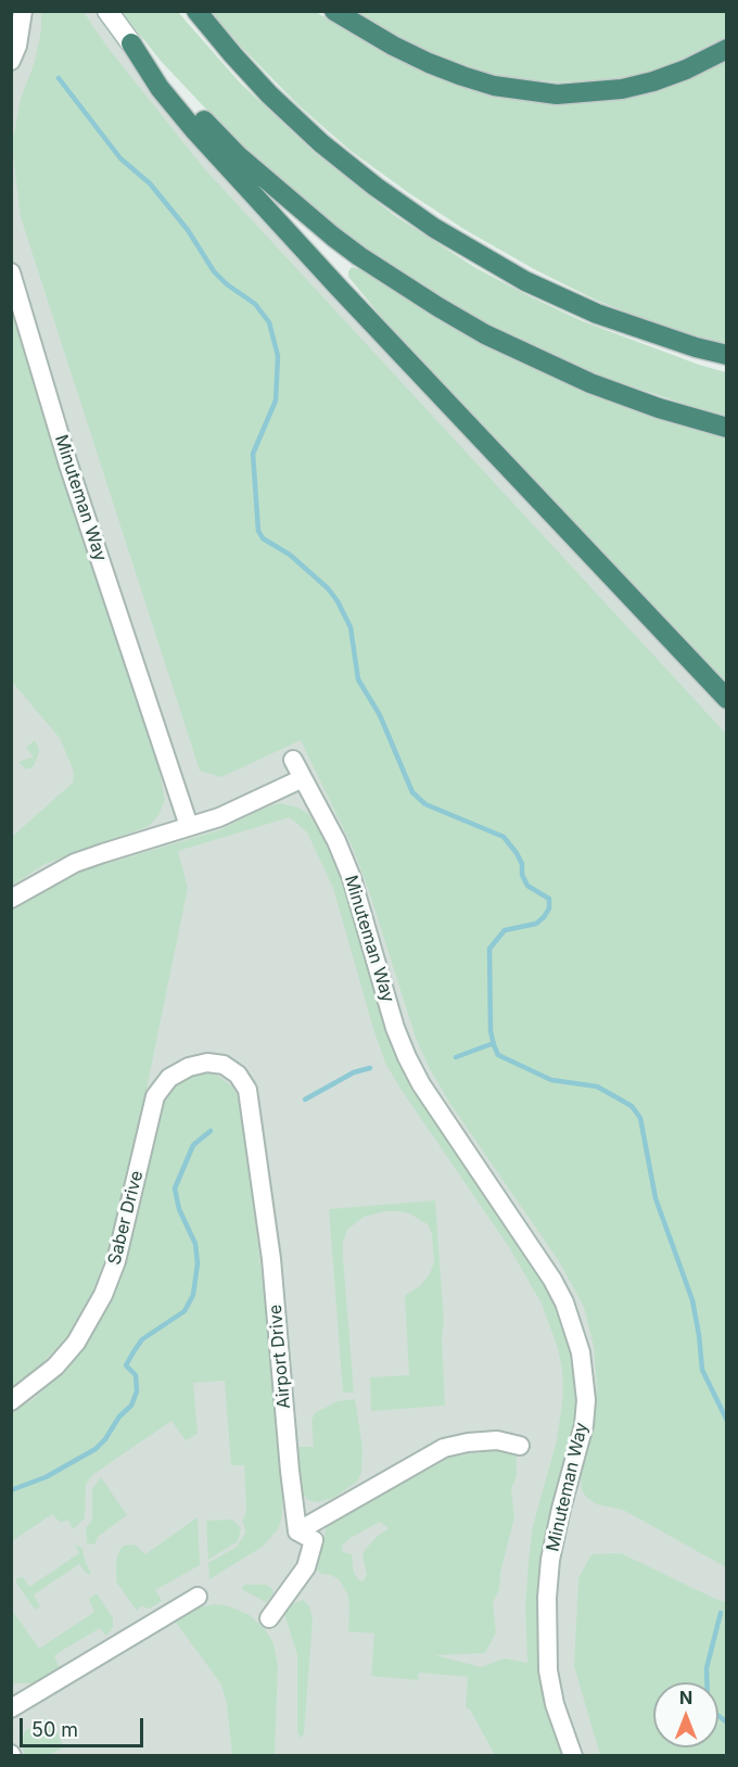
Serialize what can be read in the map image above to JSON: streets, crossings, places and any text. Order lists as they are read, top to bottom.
{
  "streets": {
    "street": ["Minuteman Way", "Saber Drive", "Airport Drive"]
  },
  "crossings": [
    ["Saber Drive", "Airport Drive"]
  ],
  "scale_bar": "50 m",
  "north": "top"
}
